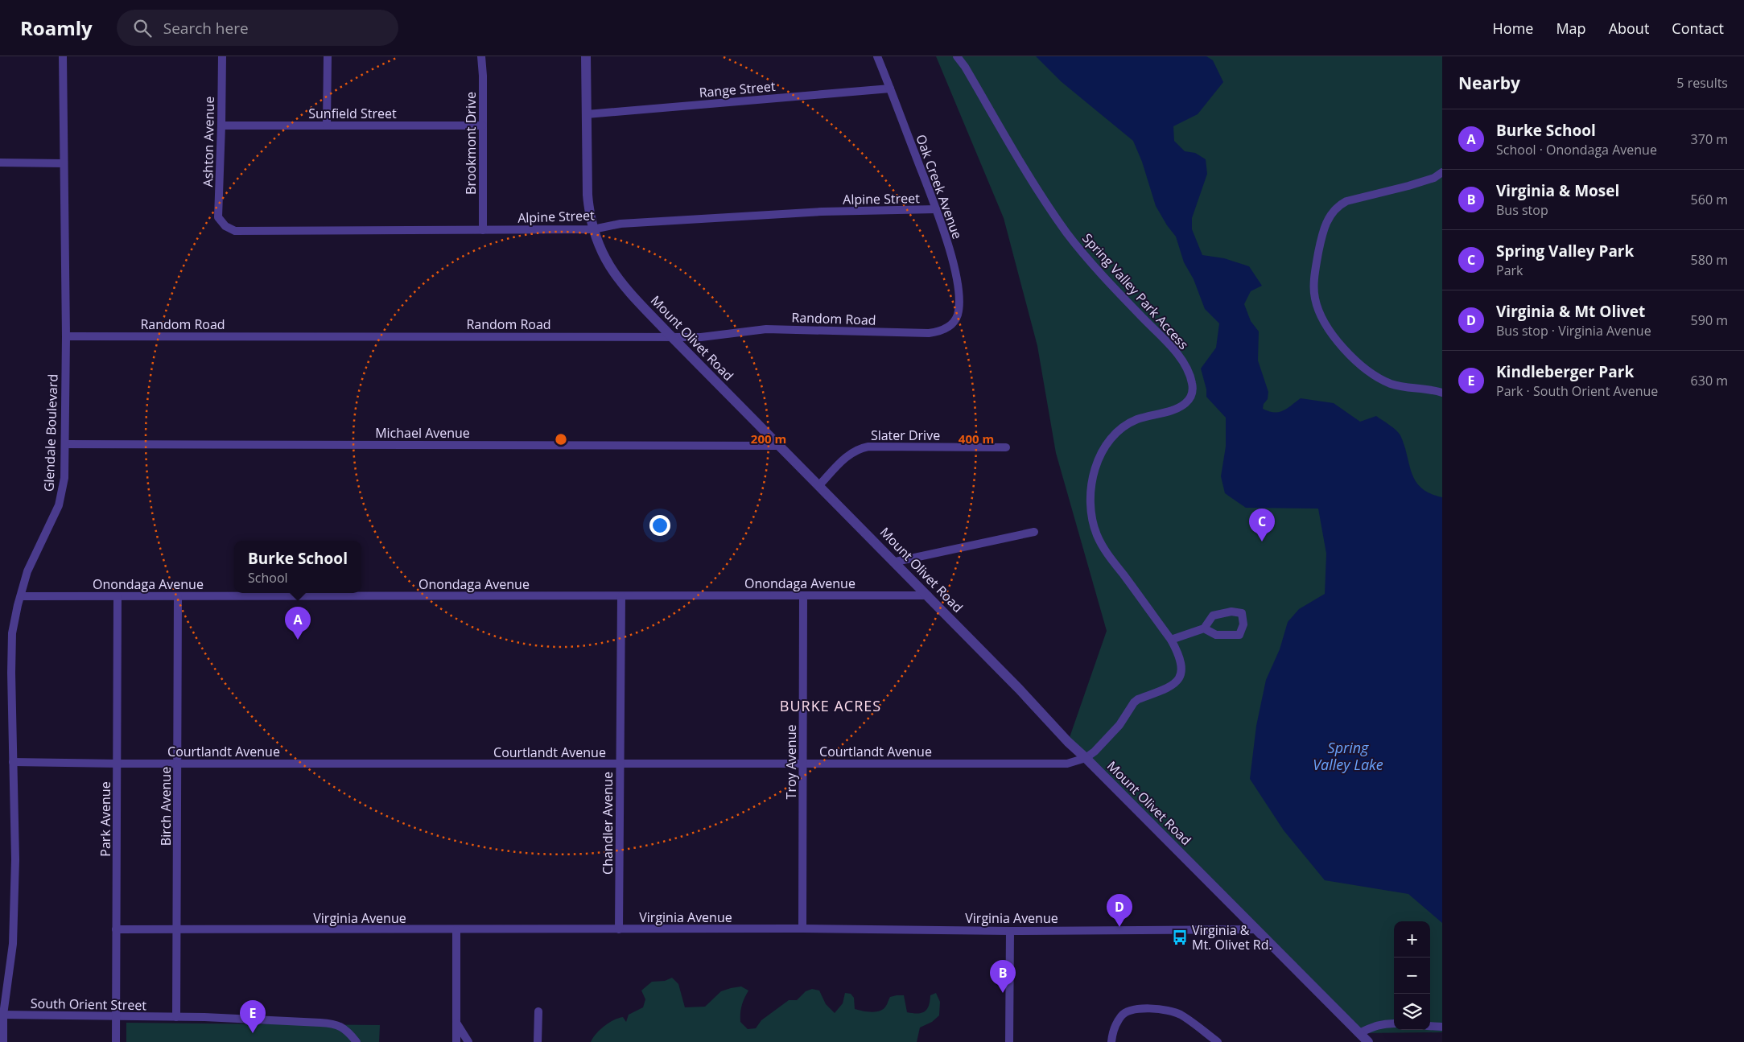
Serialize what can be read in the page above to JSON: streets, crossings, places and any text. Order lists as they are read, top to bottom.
{
  "streets": {
    "street": [
      "Range Street",
      "Sunfield Street",
      "Ashton Avenue",
      "Brookmont Drive",
      "Oak Creek Avenue",
      "Alpine Street",
      "Spring Valley Park Access",
      "Random Road",
      "Mount Olivet Road",
      "Glendale Boulevard",
      "Michael Avenue",
      "Slater Drive",
      "Onondaga Avenue",
      "Courtlandt Avenue",
      "Troy Avenue",
      "Birch Avenue",
      "Park Avenue",
      "Chandler Avenue",
      "Virginia Avenue",
      "South Orient Street"
    ]
  },
  "crossings": [
    ["Range Street", "Oak Creek Avenue"],
    ["Range Street", "Mount Olivet Road"],
    ["Sunfield Street", "Ashton Avenue"],
    ["Sunfield Street", "Brookmont Drive"],
    ["Ashton Avenue", "Alpine Street"],
    ["Brookmont Drive", "Alpine Street"],
    ["Oak Creek Avenue", "Alpine Street"],
    ["Oak Creek Avenue", "Random Road"],
    ["Alpine Street", "Mount Olivet Road"],
    ["Spring Valley Park Access", "Mount Olivet Road"],
    ["Spring Valley Park Access", "Courtlandt Avenue"],
    ["Random Road", "Mount Olivet Road"],
    ["Random Road", "Glendale Boulevard"],
    ["Mount Olivet Road", "Michael Avenue"],
    ["Mount Olivet Road", "Slater Drive"],
    ["Mount Olivet Road", "Onondaga Avenue"],
    ["Mount Olivet Road", "Courtlandt Avenue"],
    ["Mount Olivet Road", "Virginia Avenue"],
    ["Glendale Boulevard", "Michael Avenue"],
    ["Glendale Boulevard", "Onondaga Avenue"],
    ["Glendale Boulevard", "Courtlandt Avenue"],
    ["Glendale Boulevard", "South Orient Street"],
    ["Onondaga Avenue", "Troy Avenue"],
    ["Onondaga Avenue", "Birch Avenue"],
    ["Onondaga Avenue", "Park Avenue"],
    ["Onondaga Avenue", "Chandler Avenue"],
    ["Courtlandt Avenue", "Troy Avenue"],
    ["Courtlandt Avenue", "Birch Avenue"],
    ["Courtlandt Avenue", "Park Avenue"],
    ["Courtlandt Avenue", "Chandler Avenue"],
    ["Troy Avenue", "Virginia Avenue"],
    ["Birch Avenue", "Virginia Avenue"],
    ["Birch Avenue", "South Orient Street"],
    ["Park Avenue", "Virginia Avenue"],
    ["Park Avenue", "South Orient Street"],
    ["Chandler Avenue", "Virginia Avenue"]
  ],
  "districts": ["BURKE ACRES"],
  "water": ["Spring Valley Lake"],
  "places": {
    "bus stop": ["Virginia & Mt. Olivet Rd."]
  },
  "page": {
    "header": "Roamly",
    "search": "Search here",
    "nav": [
      "Home",
      "Map",
      "About",
      "Contact"
    ],
    "heading": ["Nearby", "5 results"],
    "list": [
      {
        "mark": "A",
        "name": "Burke School",
        "note": "School · Onondaga Avenue",
        "value": "370 m"
      },
      {
        "mark": "B",
        "name": "Virginia & Mosel",
        "note": "Bus stop",
        "value": "560 m"
      },
      {
        "mark": "C",
        "name": "Spring Valley Park",
        "note": "Park",
        "value": "580 m"
      },
      {
        "mark": "D",
        "name": "Virginia & Mt Olivet",
        "note": "Bus stop · Virginia Avenue",
        "value": "590 m"
      },
      {
        "mark": "E",
        "name": "Kindleberger Park",
        "note": "Park · South Orient Avenue",
        "value": "630 m"
      }
    ],
    "pins": [
      "C",
      "A",
      "D",
      "B",
      "E"
    ],
    "popup": ["Burke School", "School"],
    "map_buttons": ["+", "−"]
  },
  "rings": ["200 m", "400 m"]
}
